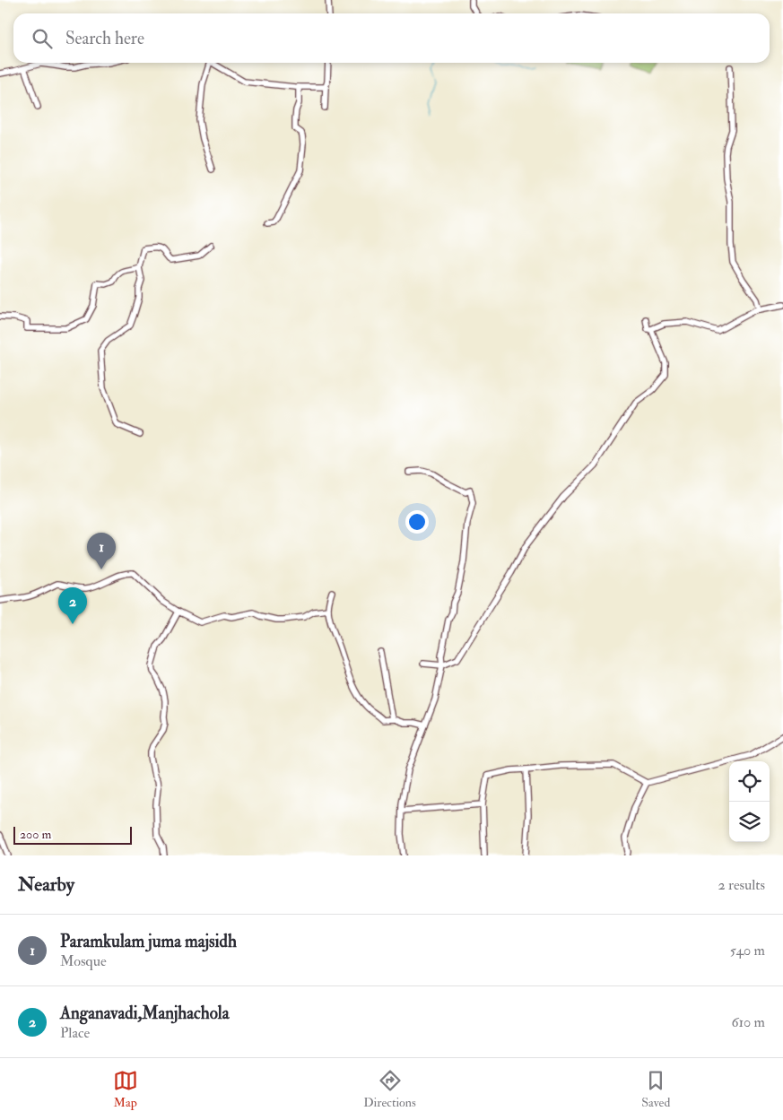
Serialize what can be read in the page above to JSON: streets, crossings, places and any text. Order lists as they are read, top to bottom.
{
  "scale_bar": "200 m",
  "page": {
    "search": "Search here",
    "pins": ["1", "2"],
    "scale": "200 m",
    "heading": ["Nearby", "2 results"],
    "list": [
      {
        "mark": "1",
        "name": "Paramkulam juma majsidh",
        "note": "Mosque",
        "value": "540 m"
      },
      {
        "mark": "2",
        "name": "Anganavadi,Manjhachola",
        "note": "Place",
        "value": "610 m"
      }
    ],
    "nav": ["Map", "Directions", "Saved"]
  }
}
